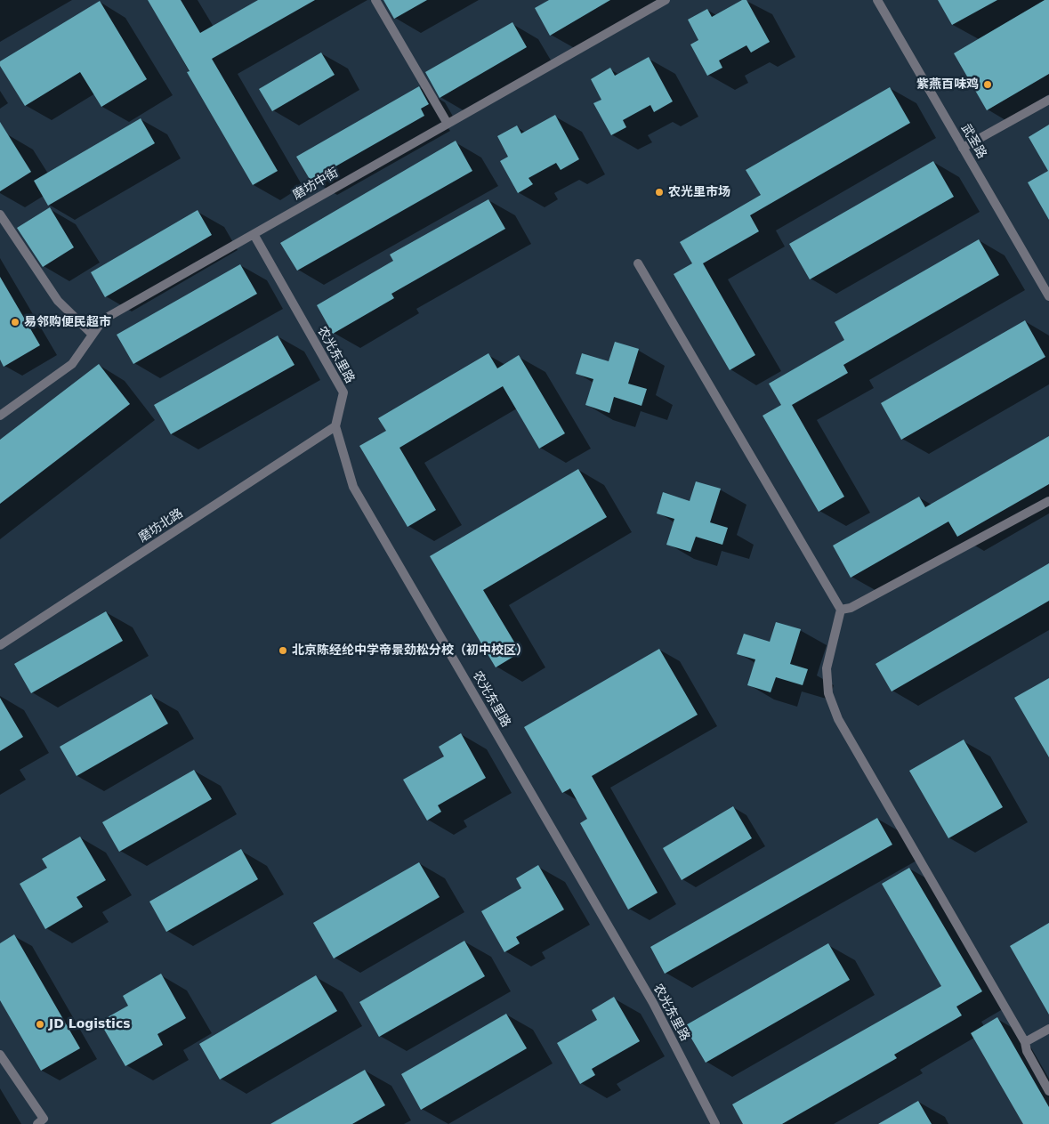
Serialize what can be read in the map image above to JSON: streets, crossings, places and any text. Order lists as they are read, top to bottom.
{
  "streets": {
    "street": [
      "武圣路",
      "磨坊中街",
      "农光东里路",
      "磨坊北路"
    ]
  },
  "crossings": [
    ["磨坊中街", "农光东里路"],
    ["农光东里路", "磨坊北路"]
  ],
  "places": [
    "紫燕百味鸡",
    "农光里市场",
    "易邻购便民超市",
    "北京陈经纶中学帝景劲松分校（初中校区）",
    "JD Logistics"
  ]
}
